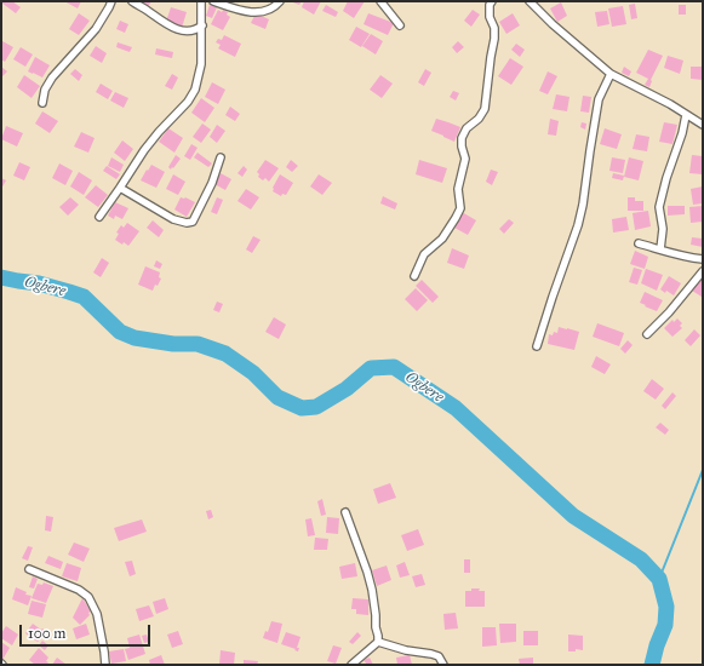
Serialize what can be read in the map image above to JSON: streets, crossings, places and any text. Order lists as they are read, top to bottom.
{
  "water": ["Ogbere"],
  "scale_bar": "100 m"
}
